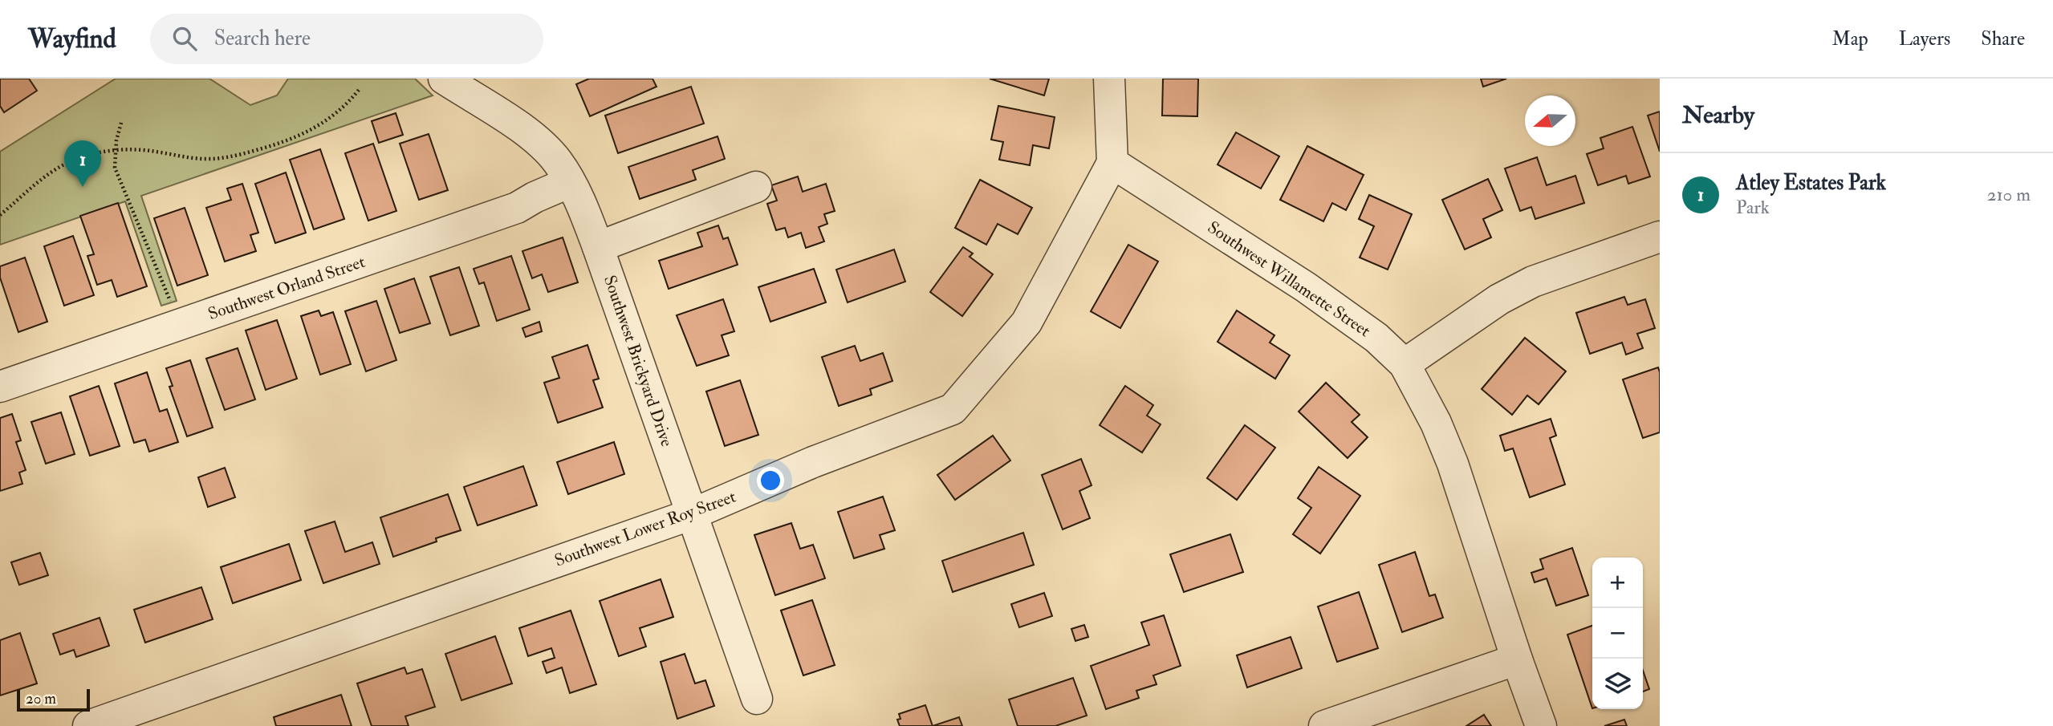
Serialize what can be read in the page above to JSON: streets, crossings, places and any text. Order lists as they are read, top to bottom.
{
  "streets": {
    "street": [
      "Southwest Willamette Street",
      "Southwest Orland Street",
      "Southwest Brickyard Drive",
      "Southwest Lower Roy Street"
    ]
  },
  "crossings": [
    ["Southwest Willamette Street", "Southwest Lower Roy Street"],
    ["Southwest Orland Street", "Southwest Brickyard Drive"],
    ["Southwest Brickyard Drive", "Southwest Lower Roy Street"]
  ],
  "scale_bar": "20 m",
  "north": "left",
  "page": {
    "header": "Wayfind",
    "search": "Search here",
    "nav": ["Map", "Layers", "Share"],
    "heading": "Nearby",
    "pins": "1",
    "list": [
      {
        "mark": "1",
        "name": "Atley Estates Park",
        "note": "Park",
        "value": "210 m"
      }
    ],
    "map_buttons": ["+", "−"],
    "scale": "20 m"
  }
}
